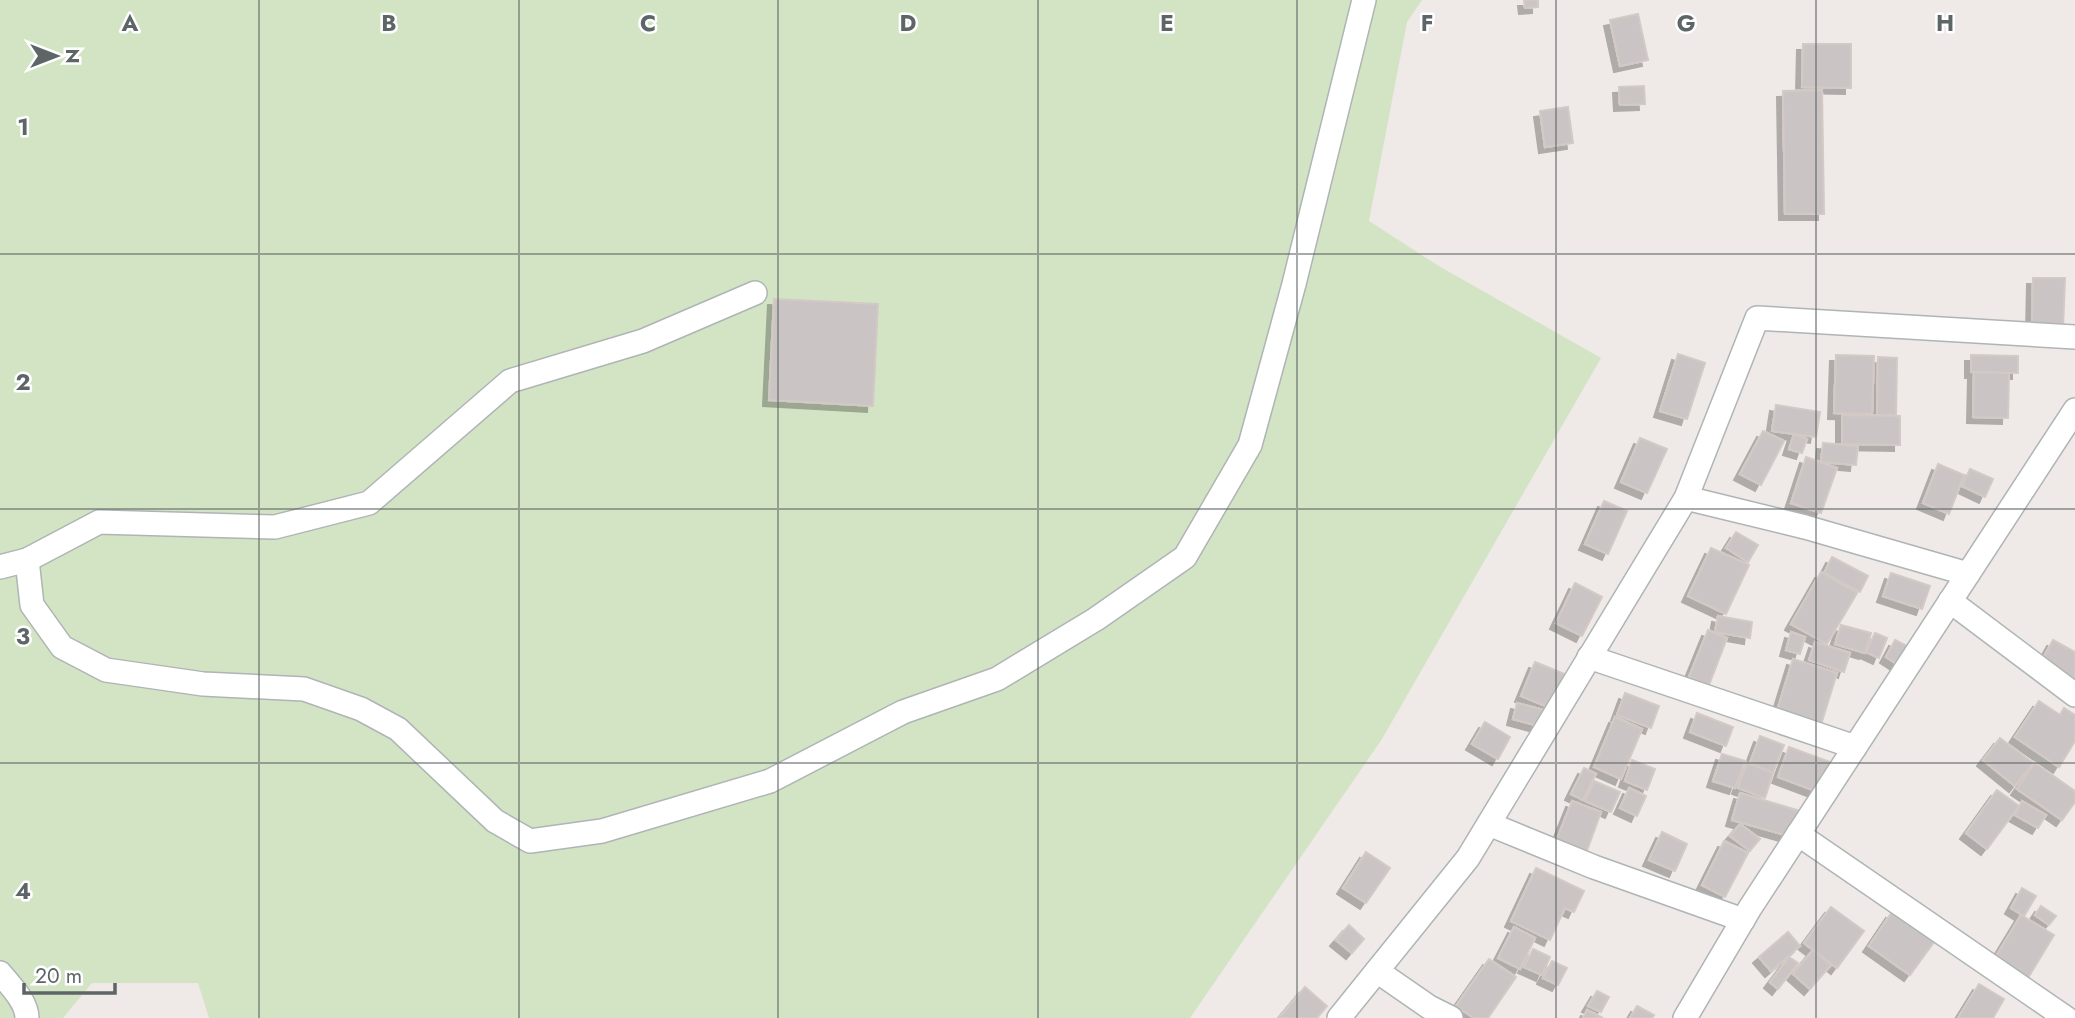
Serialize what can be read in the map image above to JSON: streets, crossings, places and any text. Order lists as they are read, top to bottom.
{
  "scale_bar": "20 m",
  "north": "right",
  "grid": {
    "columns": [
      "A",
      "B",
      "C",
      "D",
      "E",
      "F",
      "G",
      "H"
    ],
    "rows": [
      "1",
      "2",
      "3",
      "4"
    ]
  }
}
